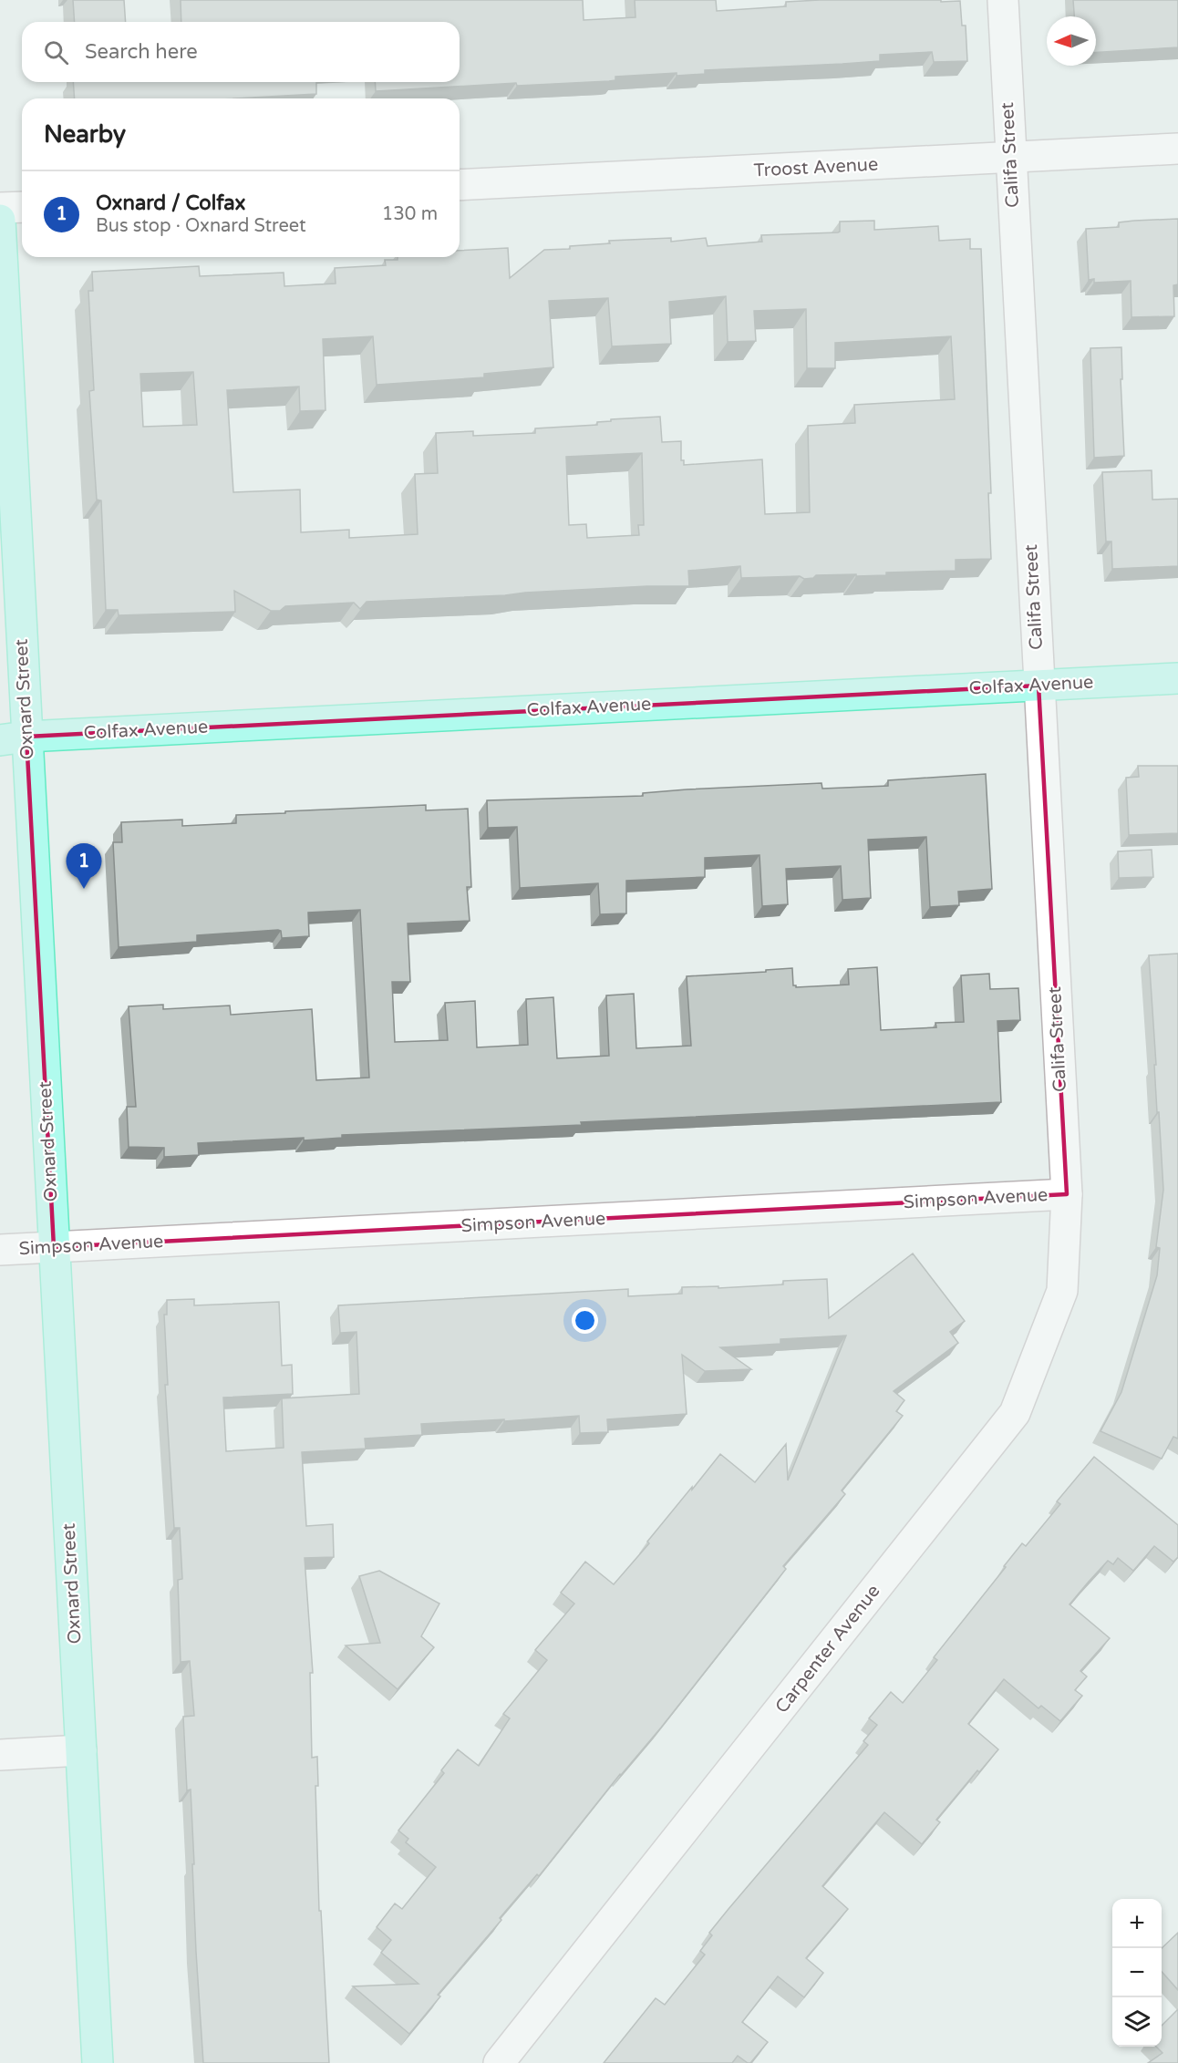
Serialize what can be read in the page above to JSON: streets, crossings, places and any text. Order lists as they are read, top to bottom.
{
  "streets": {
    "main road": ["Colfax Avenue", "Oxnard Street"],
    "street": [
      "Califa Street",
      "Troost Avenue",
      "Simpson Avenue",
      "Carpenter Avenue"
    ]
  },
  "crossings": [
    ["Califa Street", "Troost Avenue"],
    ["Califa Street", "Colfax Avenue"],
    ["Califa Street", "Simpson Avenue"],
    ["Califa Street", "Carpenter Avenue"],
    ["Colfax Avenue", "Oxnard Street"],
    ["Oxnard Street", "Simpson Avenue"],
    ["Simpson Avenue", "Carpenter Avenue"]
  ],
  "north": "left",
  "page": {
    "search": "Search here",
    "heading": "Nearby",
    "list": [
      {
        "mark": "1",
        "name": "Oxnard / Colfax",
        "note": "Bus stop · Oxnard Street",
        "value": "130 m"
      }
    ],
    "pins": "1",
    "map_buttons": ["+", "−"]
  }
}
